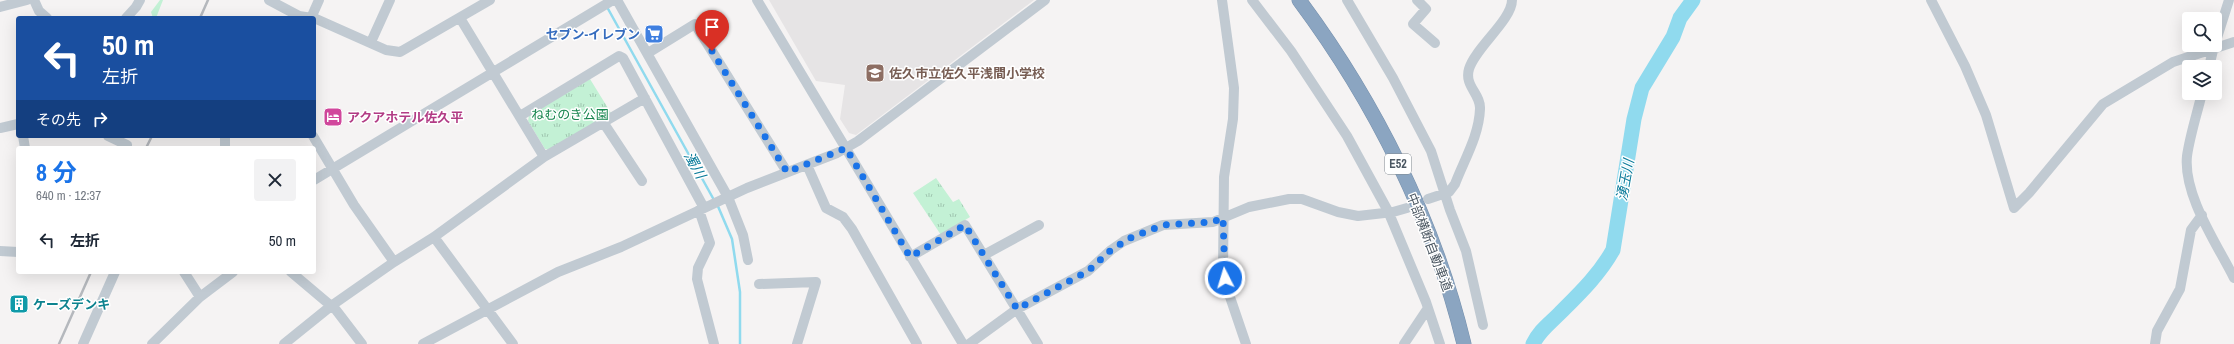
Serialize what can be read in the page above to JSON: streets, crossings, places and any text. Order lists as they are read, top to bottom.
{
  "streets": {
    "highway": ["E52", "中部横断自動車道"]
  },
  "water": ["濁川", "湧玉川"],
  "parks": ["ねむのき公園"],
  "places": {
    "supermarket": ["セブン-イレブン"],
    "school or university": ["佐久市立佐久平浅間小学校"],
    "hotel": ["アクアホテル佐久平"],
    "building": ["ケーズデンキ"]
  },
  "page": {
    "turn": ["50 m", "左折"],
    "then": "その先",
    "heading": ["8 分", "640 m · 12:37"],
    "list": [
      {
        "name": "左折",
        "value": "50 m"
      }
    ]
  }
}
